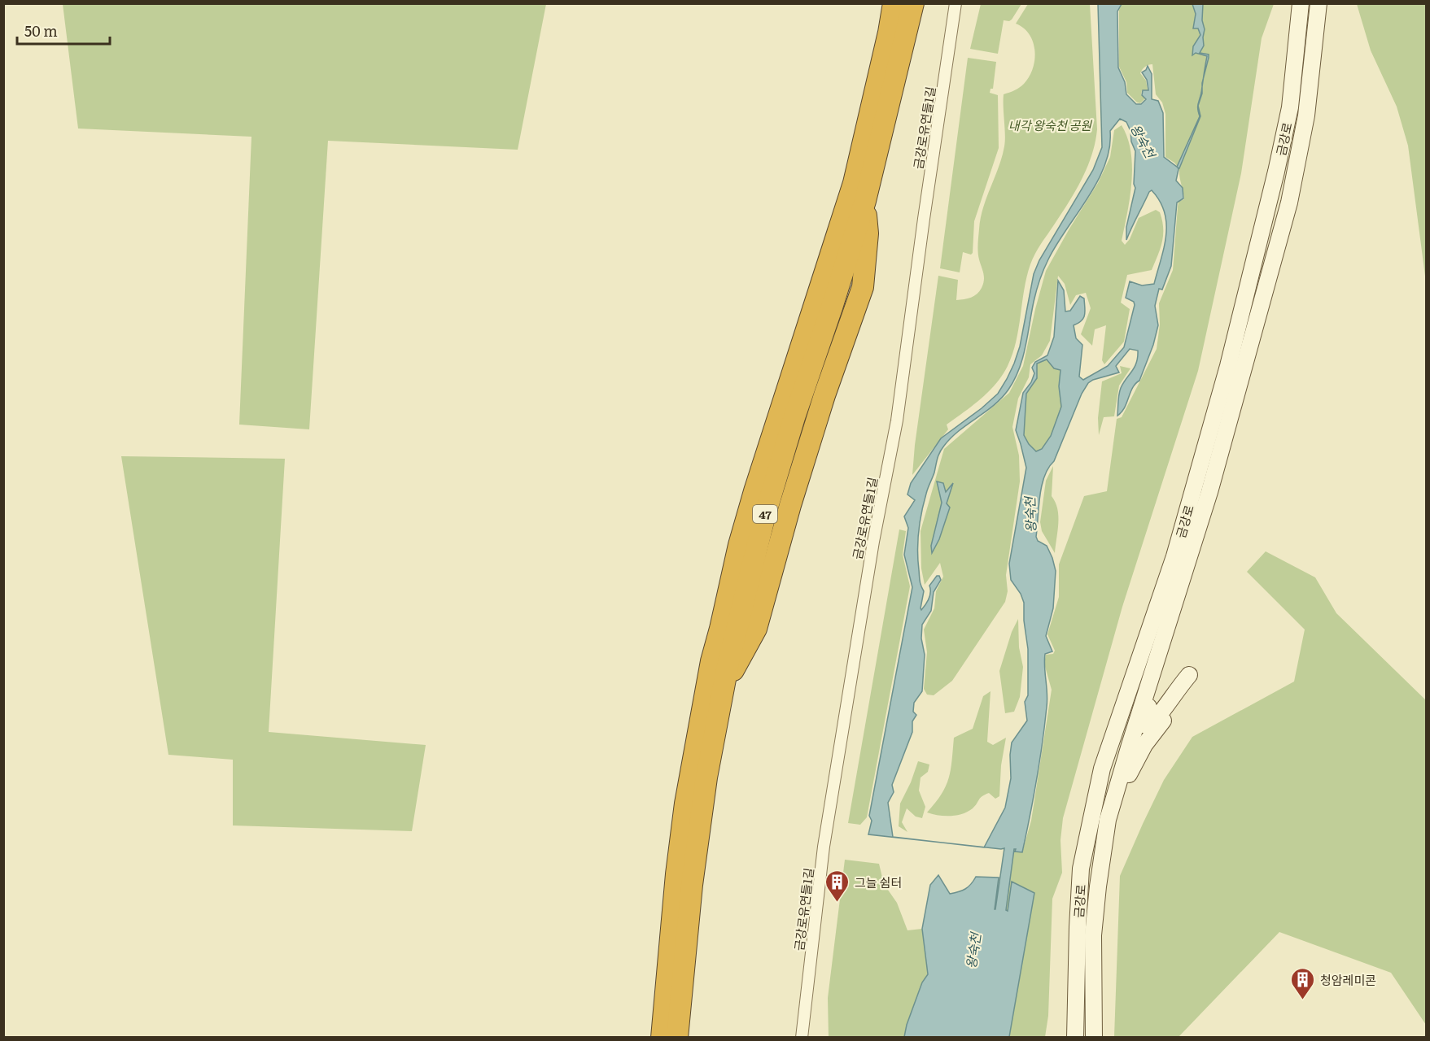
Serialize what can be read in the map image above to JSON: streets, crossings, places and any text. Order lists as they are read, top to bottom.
{
  "streets": {
    "highway": ["47"],
    "main road": ["금강로"],
    "street": ["금강로유연들1길"]
  },
  "water": ["왕숙천"],
  "parks": ["내각 왕숙천 공원"],
  "places": {
    "building": ["그늘 쉼터", "청암레미콘"]
  },
  "scale_bar": "50 m"
}
